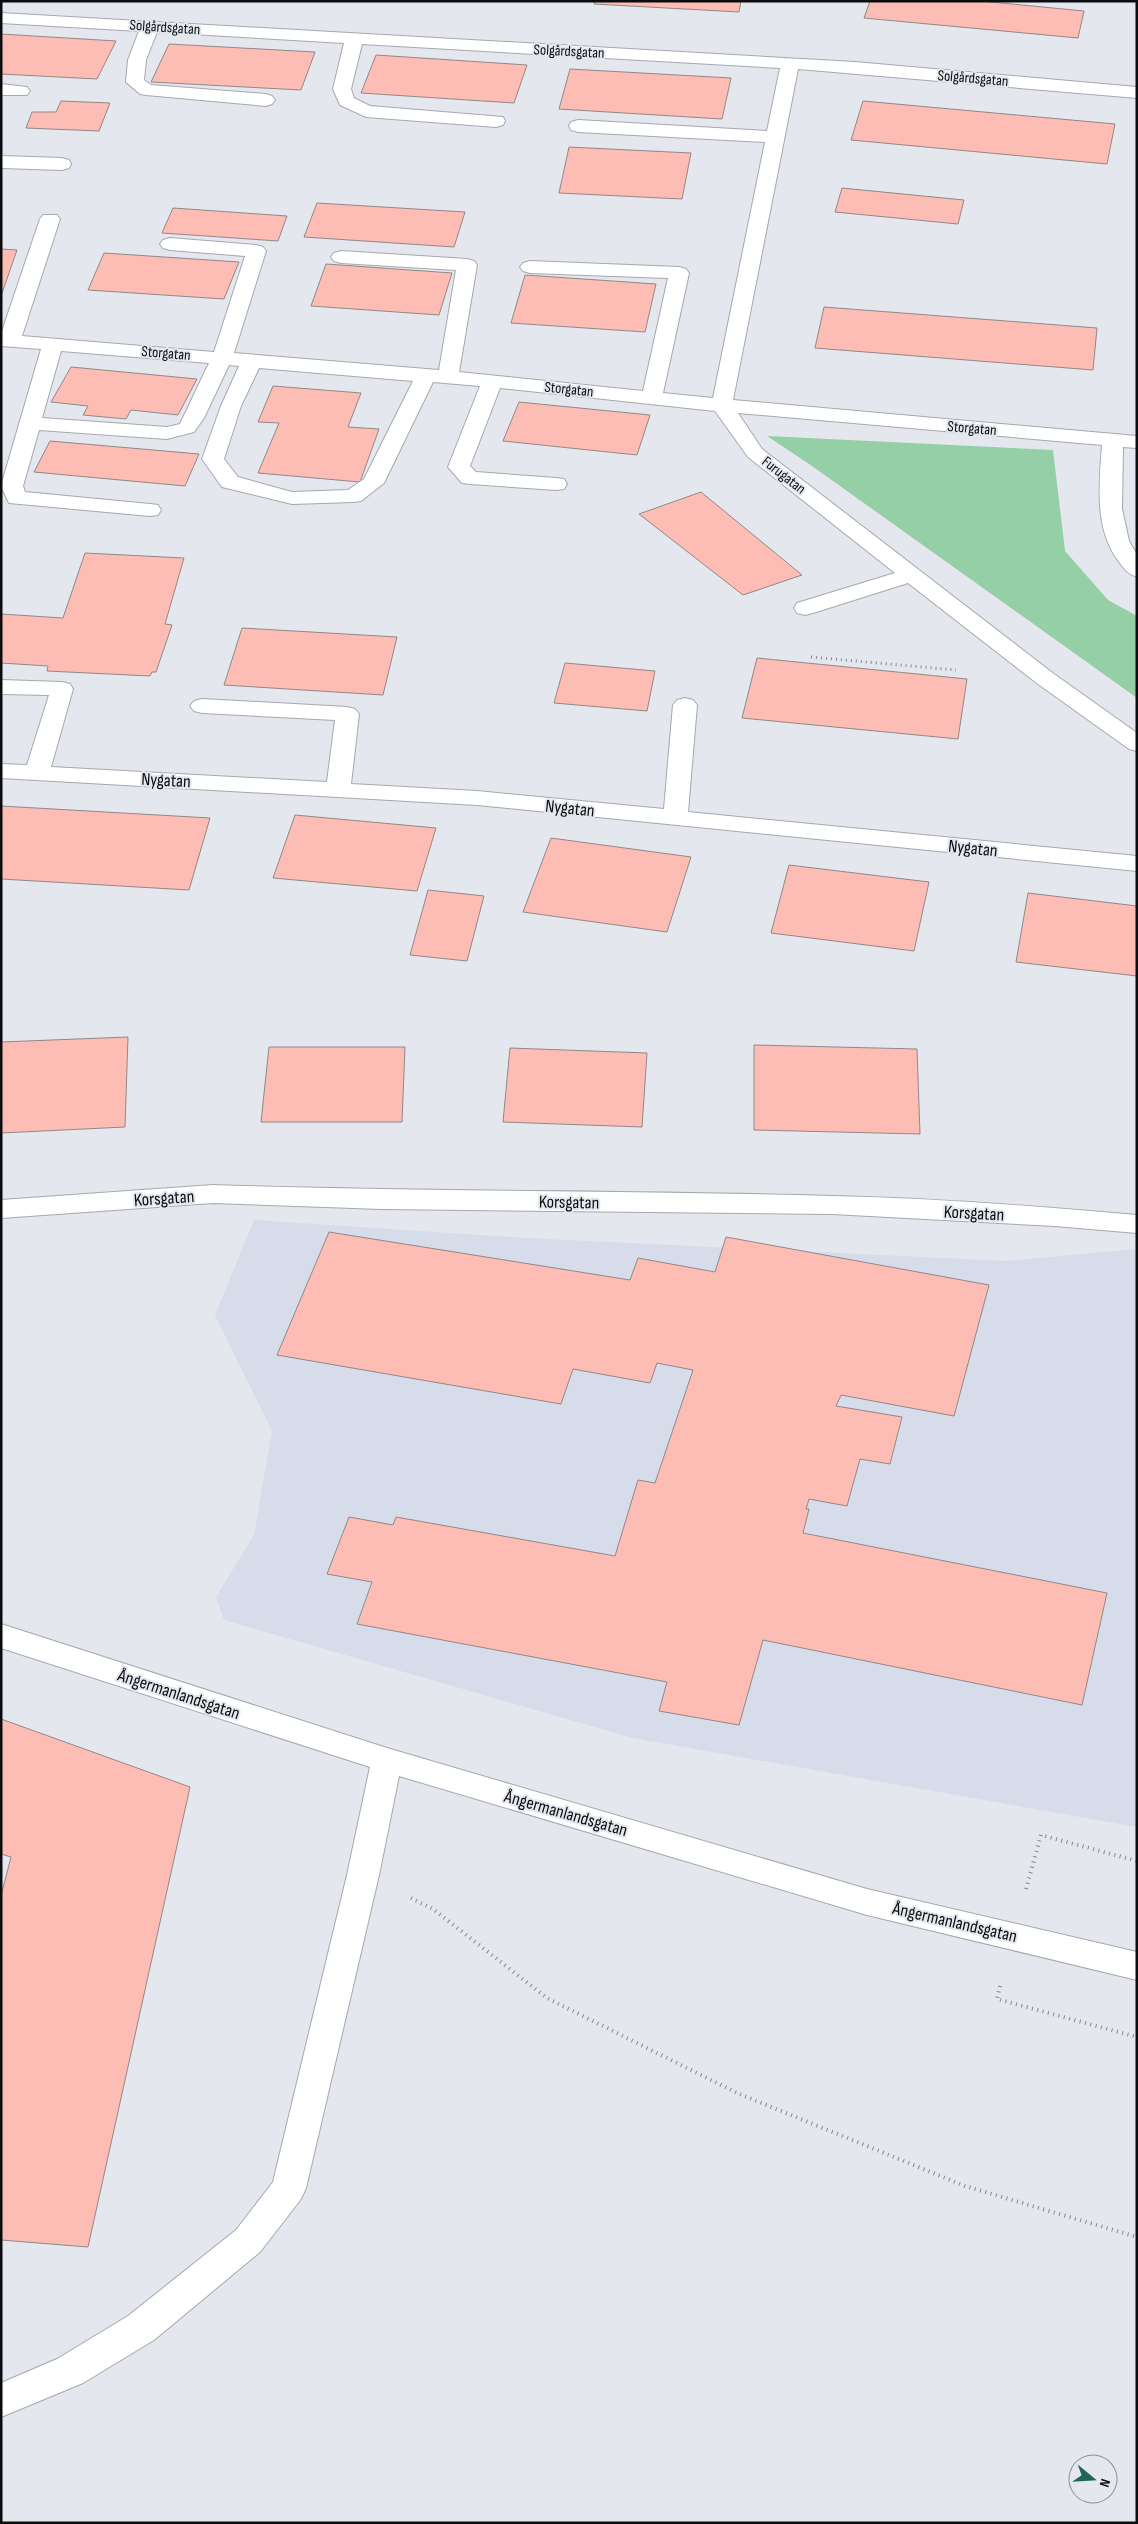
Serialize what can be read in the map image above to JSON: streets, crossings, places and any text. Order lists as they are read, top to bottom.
{
  "streets": {
    "street": [
      "Solgårdsgatan",
      "Storgatan",
      "Furugatan",
      "Nygatan",
      "Korsgatan",
      "Ångermanlandsgatan"
    ]
  },
  "crossings": [
    ["Storgatan", "Furugatan"]
  ],
  "north": "right"
}
